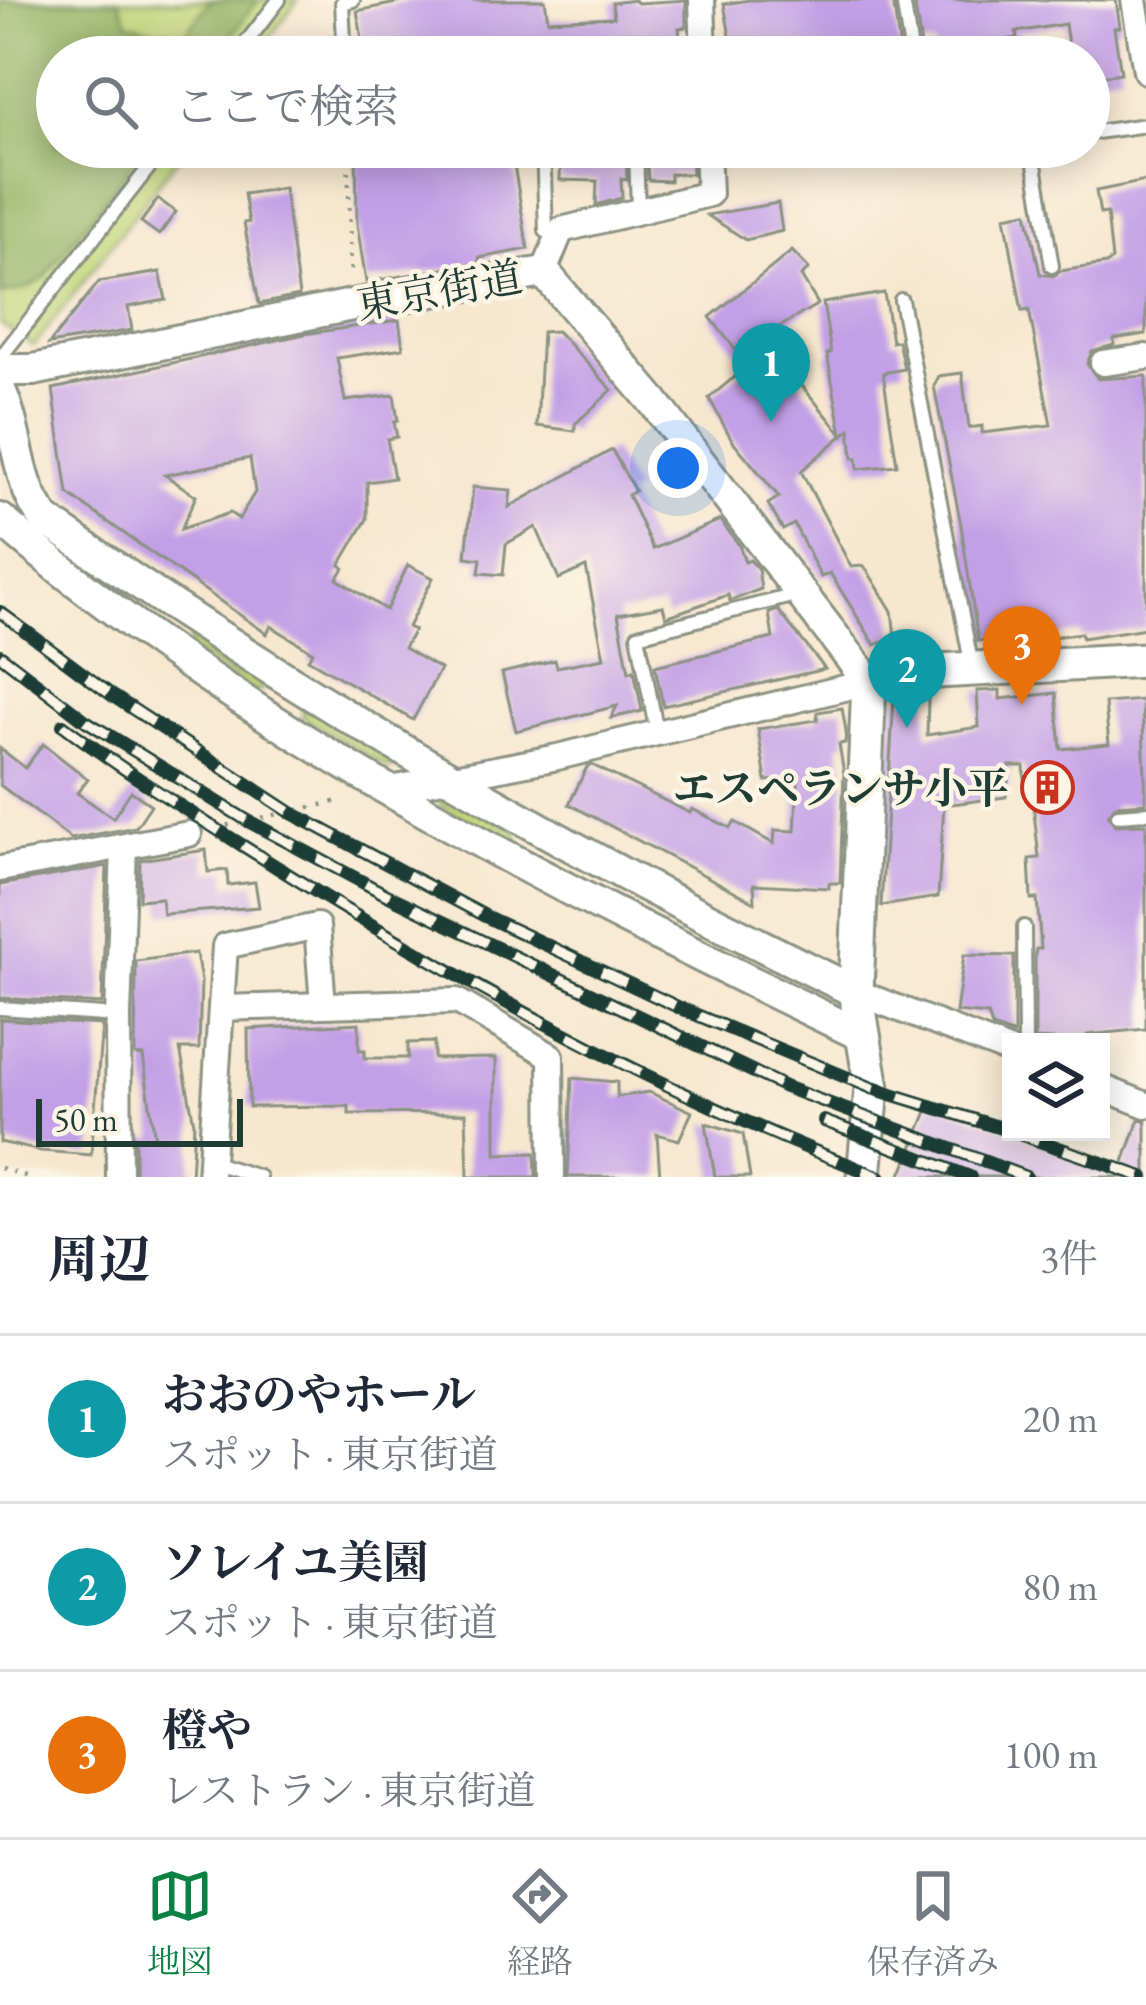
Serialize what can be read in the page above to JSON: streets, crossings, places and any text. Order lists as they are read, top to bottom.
{
  "streets": {
    "street": ["東京街道"]
  },
  "places": {
    "building": ["エスペランサ小平"]
  },
  "scale_bar": "50 m",
  "page": {
    "search": "ここで検索",
    "pins": ["1", "3", "2"],
    "scale": "50 m",
    "heading": ["周辺", "3件"],
    "list": [
      {
        "mark": "1",
        "name": "おおのやホール",
        "note": "スポット · 東京街道",
        "value": "20 m"
      },
      {
        "mark": "2",
        "name": "ソレイユ美園",
        "note": "スポット · 東京街道",
        "value": "80 m"
      },
      {
        "mark": "3",
        "name": "橙や",
        "note": "レストラン · 東京街道",
        "value": "100 m"
      }
    ],
    "nav": ["地図", "経路", "保存済み"]
  }
}
